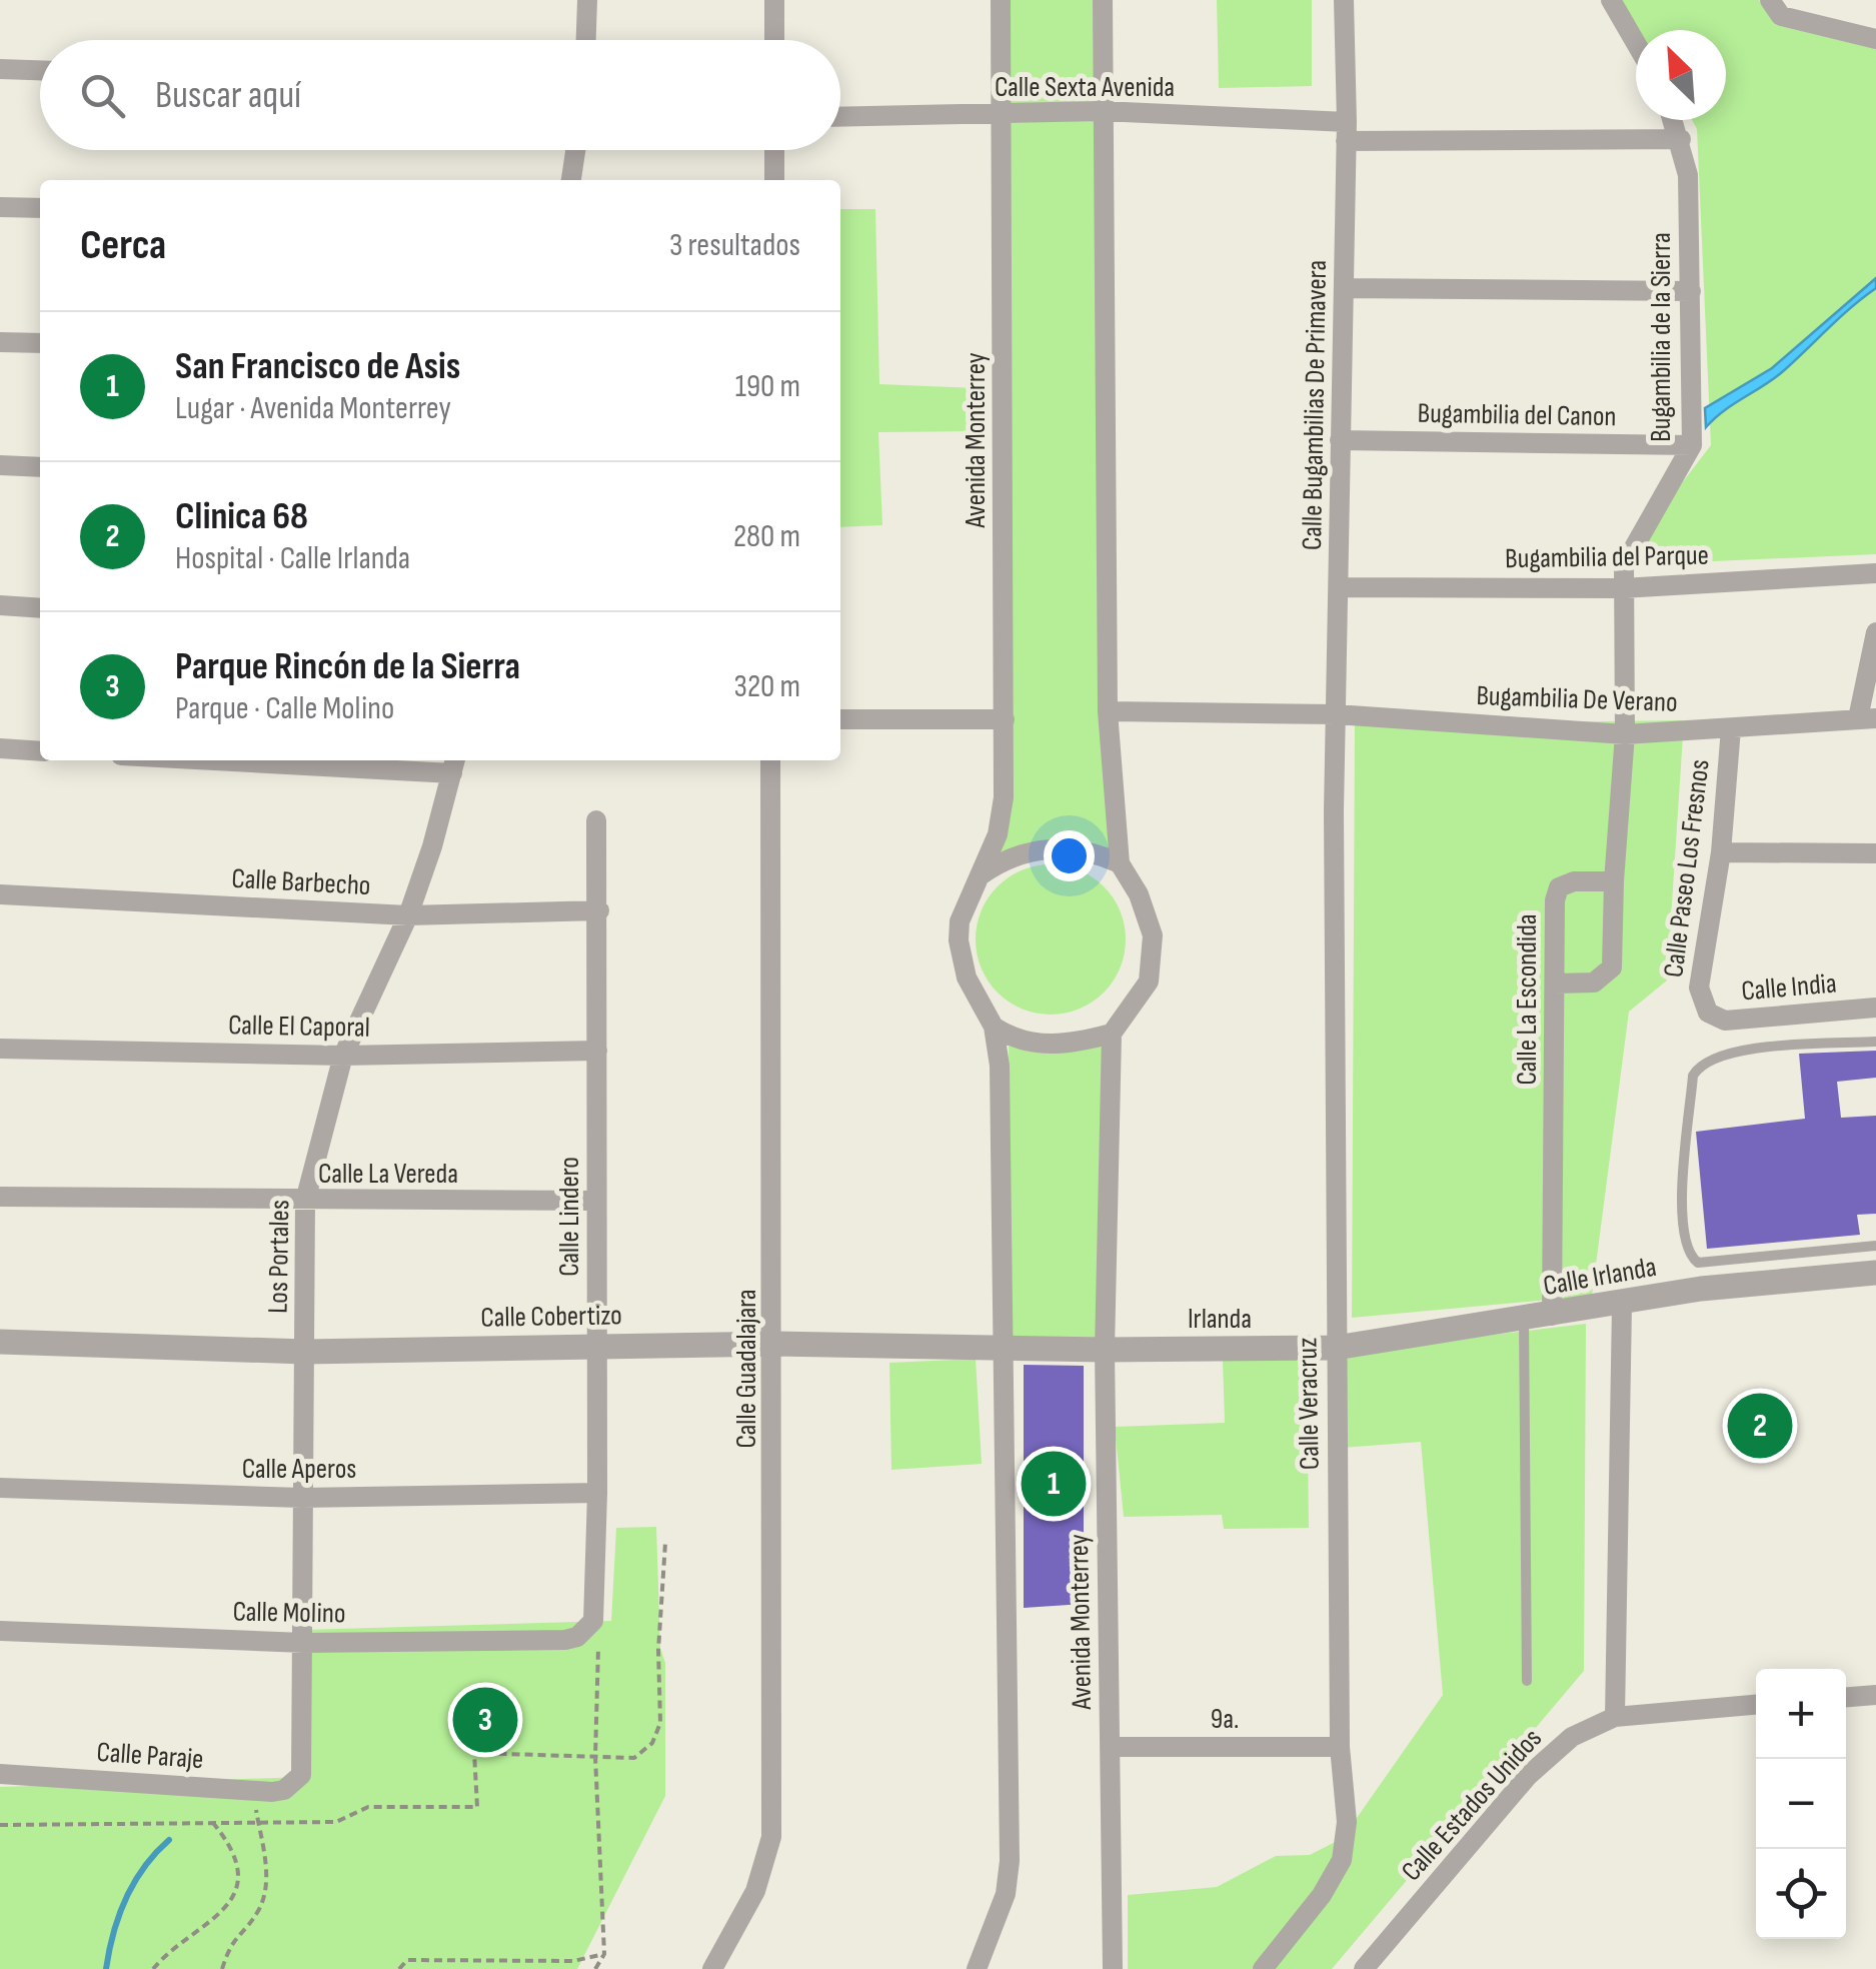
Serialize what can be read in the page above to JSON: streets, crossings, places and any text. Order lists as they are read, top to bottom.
{
  "streets": {
    "street": [
      "Calle Sexta Avenida",
      "Bugambilia de la Sierra",
      "Calle Bugambilias De Primavera",
      "Bugambilia del Canon",
      "Avenida Monterrey",
      "Bugambilia del Parque",
      "Bugambilia De Verano",
      "Calle Paseo Los Fresnos",
      "Calle Barbecho",
      "Calle India",
      "Calle La Escondida",
      "Calle El Caporal",
      "Calle La Vereda",
      "Calle Lindero",
      "Los Portales",
      "Calle Irlanda",
      "Calle Cobertizo",
      "Irlanda",
      "Calle Guadalajara",
      "Calle Veracruz",
      "Calle Aperos",
      "Calle Molino",
      "9a.",
      "Calle Paraje",
      "Calle Estados Unidos"
    ]
  },
  "crossings": [
    ["Calle Sexta Avenida", "Bugambilia de la Sierra"],
    ["Calle Sexta Avenida", "Calle Bugambilias De Primavera"],
    ["Calle Sexta Avenida", "Avenida Monterrey"],
    ["Bugambilia de la Sierra", "Bugambilia del Canon"],
    ["Bugambilia de la Sierra", "Bugambilia del Parque"],
    ["Bugambilia de la Sierra", "Bugambilia De Verano"],
    ["Calle Bugambilias De Primavera", "Bugambilia del Canon"],
    ["Calle Bugambilias De Primavera", "Bugambilia del Parque"],
    ["Calle Bugambilias De Primavera", "Bugambilia De Verano"],
    ["Calle Bugambilias De Primavera", "Calle Veracruz"],
    ["Avenida Monterrey", "Calle Cobertizo"],
    ["Avenida Monterrey", "Irlanda"],
    ["Avenida Monterrey", "9a."],
    ["Bugambilia De Verano", "Calle Paseo Los Fresnos"],
    ["Calle Paseo Los Fresnos", "Calle India"],
    ["Calle Barbecho", "Calle Lindero"],
    ["Calle Barbecho", "Los Portales"],
    ["Calle La Escondida", "Calle Irlanda"],
    ["Calle El Caporal", "Calle Lindero"],
    ["Calle El Caporal", "Los Portales"],
    ["Calle La Vereda", "Calle Lindero"],
    ["Calle La Vereda", "Los Portales"],
    ["Calle Lindero", "Calle Cobertizo"],
    ["Calle Lindero", "Calle Aperos"],
    ["Calle Lindero", "Calle Molino"],
    ["Los Portales", "Calle Cobertizo"],
    ["Los Portales", "Calle Aperos"],
    ["Los Portales", "Calle Molino"],
    ["Los Portales", "Calle Paraje"],
    ["Calle Irlanda", "Irlanda"],
    ["Calle Irlanda", "Calle Veracruz"],
    ["Calle Cobertizo", "Irlanda"],
    ["Calle Cobertizo", "Calle Guadalajara"],
    ["Irlanda", "Calle Veracruz"],
    ["Calle Veracruz", "9a."]
  ],
  "north": "top left",
  "page": {
    "search": "Buscar aquí",
    "heading": ["Cerca", "3 resultados"],
    "list": [
      {
        "mark": "1",
        "name": "San Francisco de Asis",
        "note": "Lugar · Avenida Monterrey",
        "value": "190 m"
      },
      {
        "mark": "2",
        "name": "Clinica 68",
        "note": "Hospital · Calle Irlanda",
        "value": "280 m"
      },
      {
        "mark": "3",
        "name": "Parque Rincón de la Sierra",
        "note": "Parque · Calle Molino",
        "value": "320 m"
      }
    ],
    "pins": ["2", "1", "3"],
    "map_buttons": ["+", "−"]
  }
}
